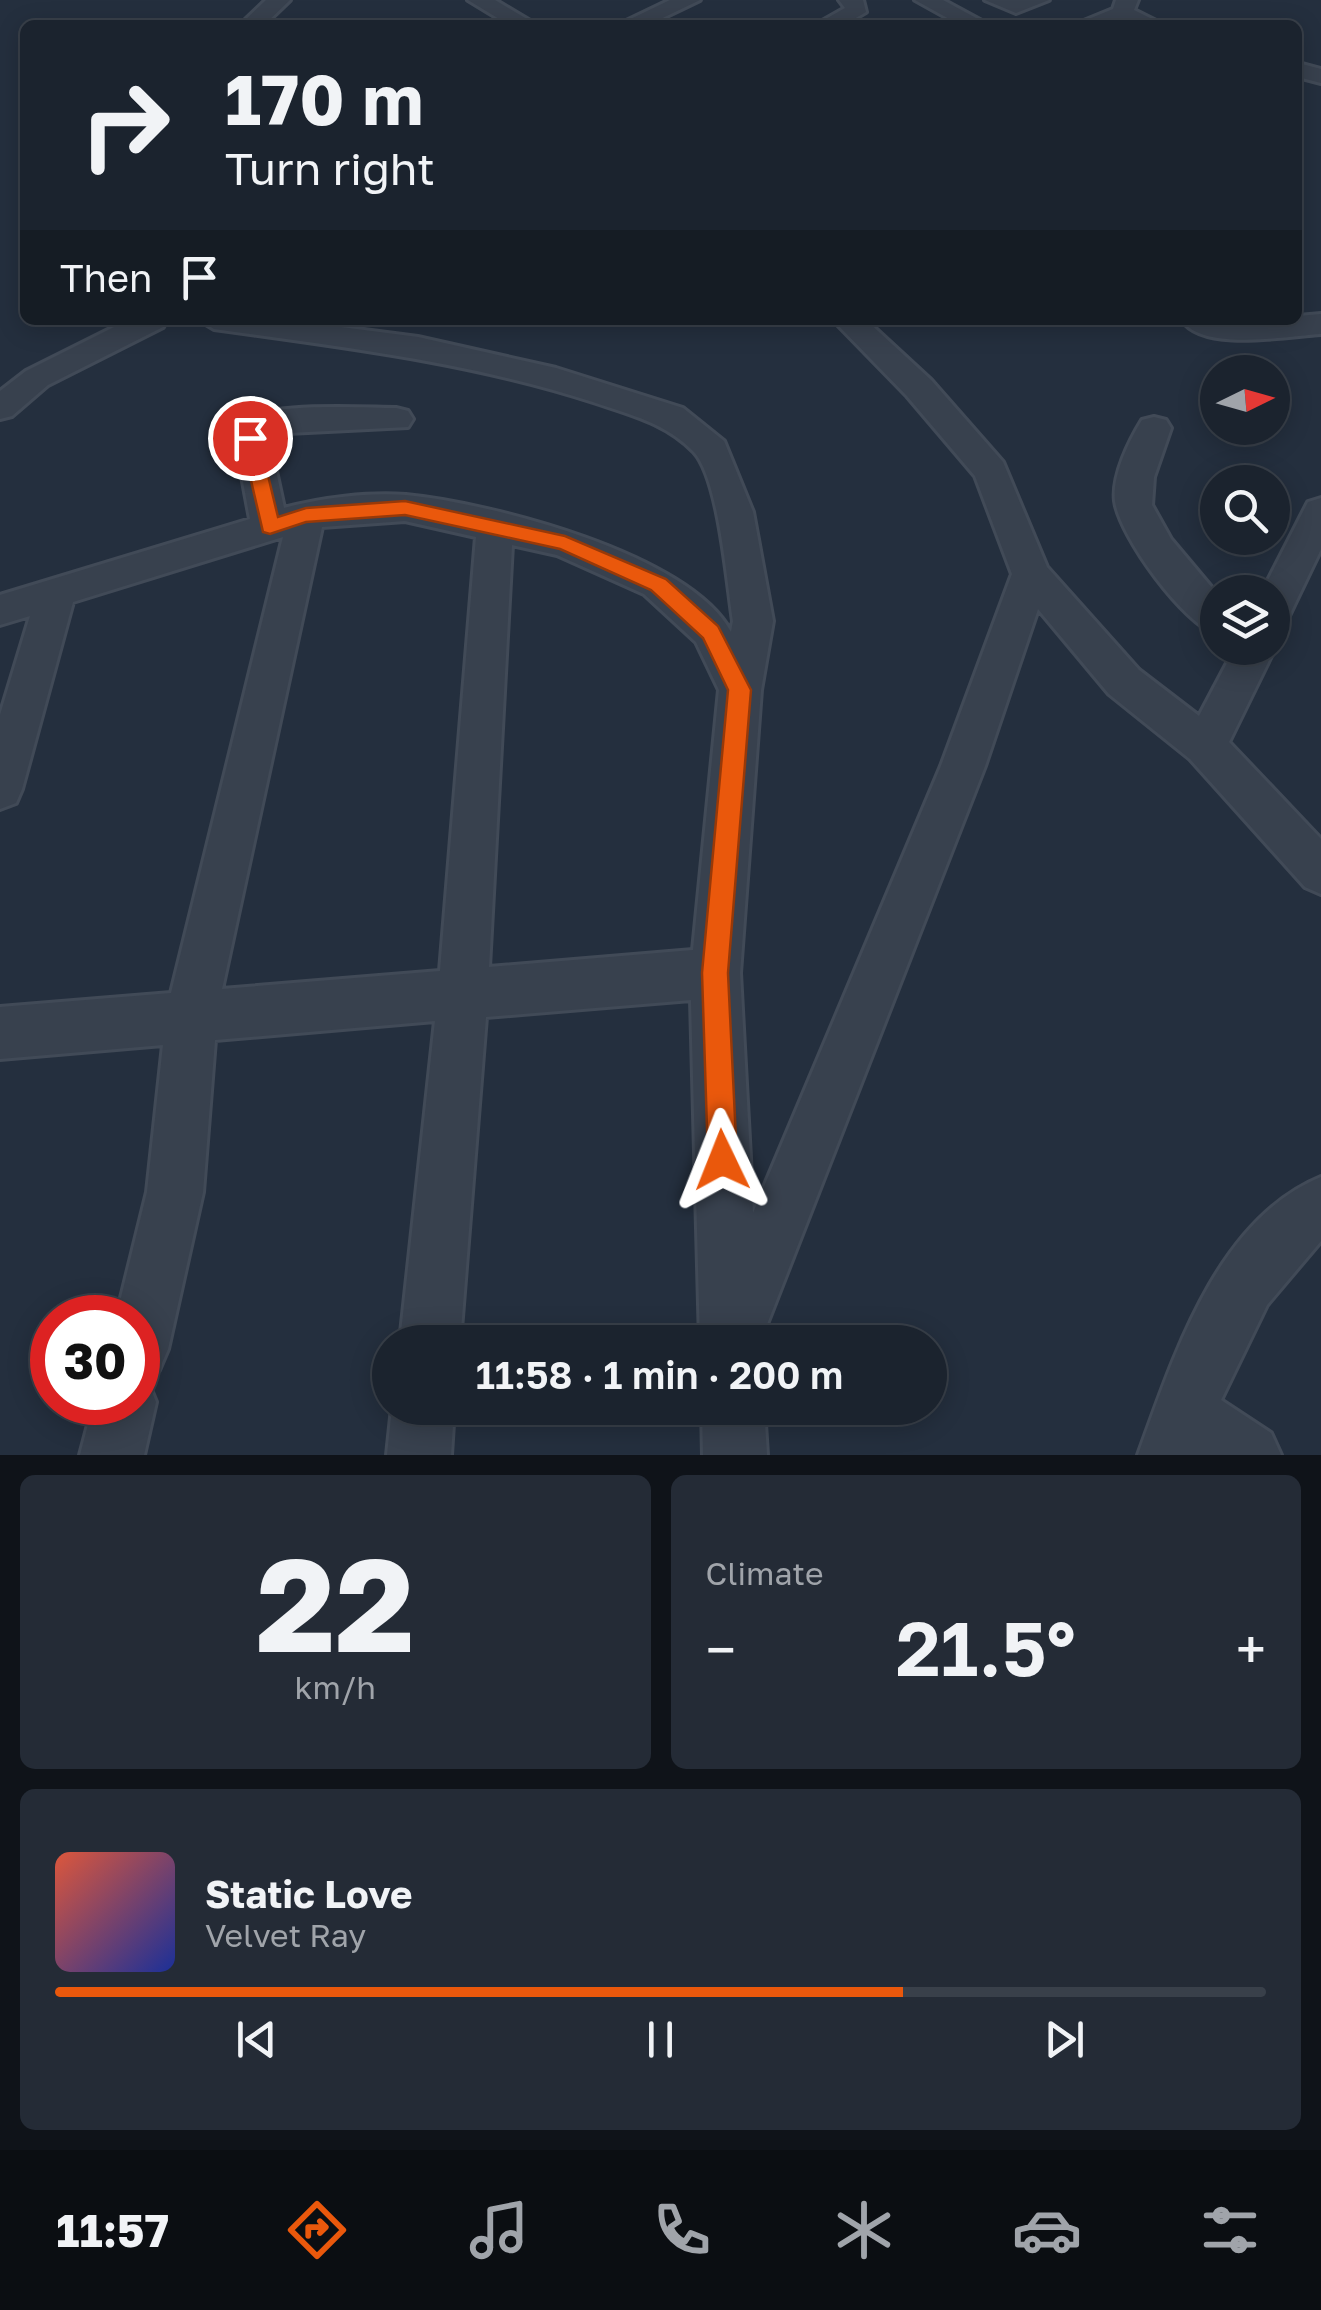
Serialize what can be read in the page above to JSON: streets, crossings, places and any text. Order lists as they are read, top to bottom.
{
  "north": "right",
  "page": {
    "turn": ["170 m", "Turn right"],
    "then": "Then",
    "limit": "30",
    "trip": "11:58 · 1 min · 200 m",
    "tile": [
      ["22", "km/h"],
      "Climate"
    ],
    "heat": ["−", "21.5°", "+"],
    "song": ["Static Love", "Velvet Ray"],
    "tabs": "11:57"
  }
}
